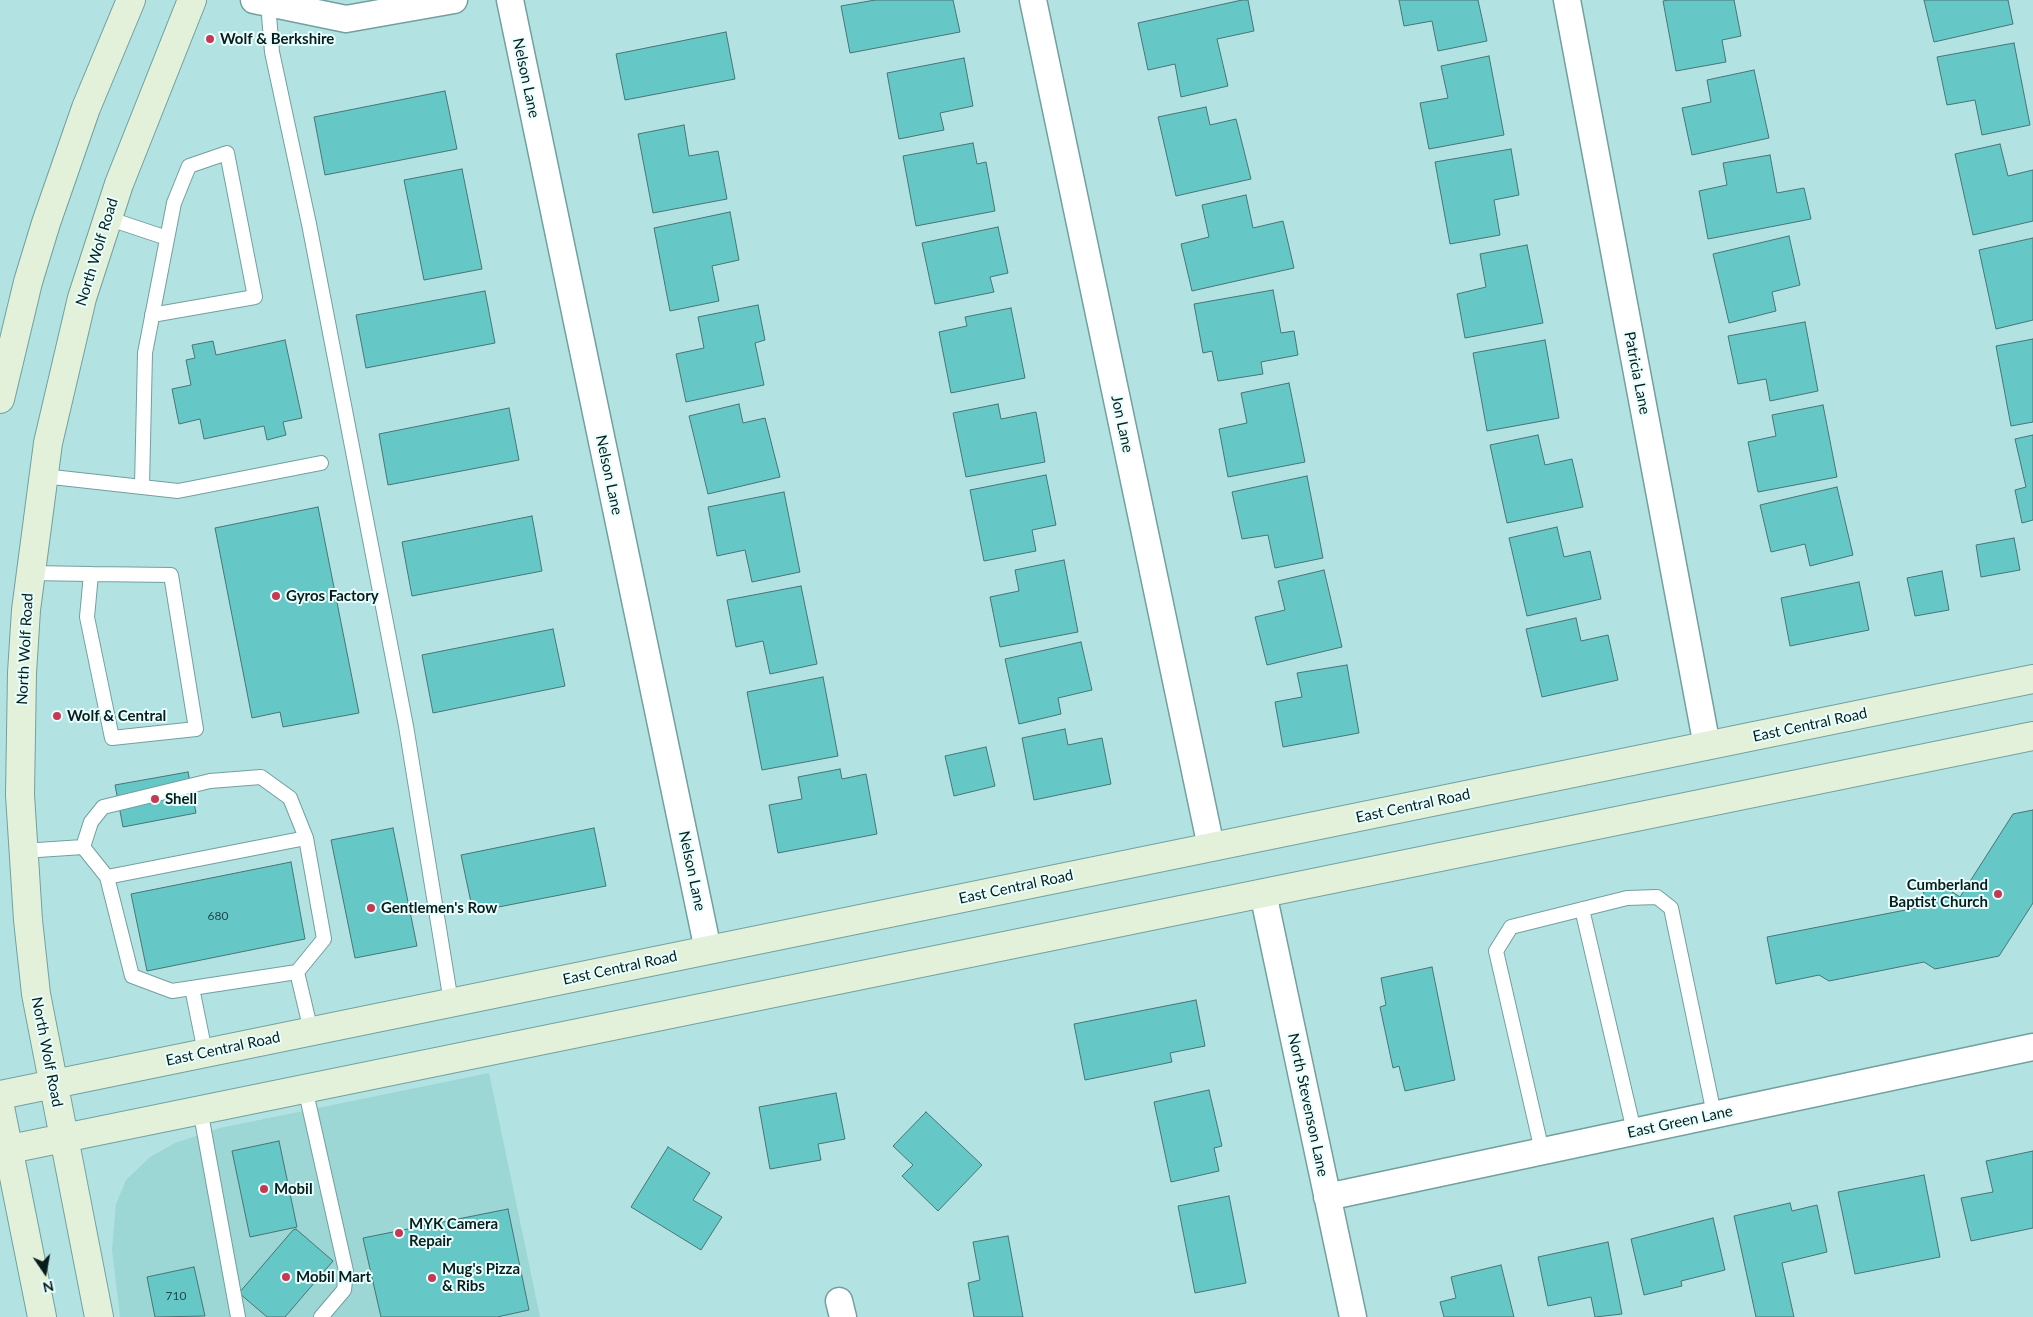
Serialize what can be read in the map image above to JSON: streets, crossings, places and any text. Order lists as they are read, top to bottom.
{
  "streets": {
    "main road": ["North Wolf Road", "East Central Road"],
    "street": [
      "Nelson Lane",
      "Patricia Lane",
      "Jon Lane",
      "North Stevenson Lane",
      "East Green Lane"
    ]
  },
  "crossings": [
    ["Nelson Lane", "East Central Road"],
    ["North Wolf Road", "East Central Road"],
    ["Patricia Lane", "East Central Road"],
    ["Jon Lane", "East Central Road"],
    ["North Stevenson Lane", "East Green Lane"]
  ],
  "places": [
    "Wolf & Berkshire",
    "Gyros Factory",
    "Wolf & Central",
    "Shell",
    "Cumberland Baptist Church",
    "Gentlemen's Row",
    "Mobil",
    "MYK Camera Repair",
    "Mobil Mart",
    "Mug's Pizza & Ribs"
  ],
  "house_numbers": ["680", "710"],
  "north": "bottom"
}
